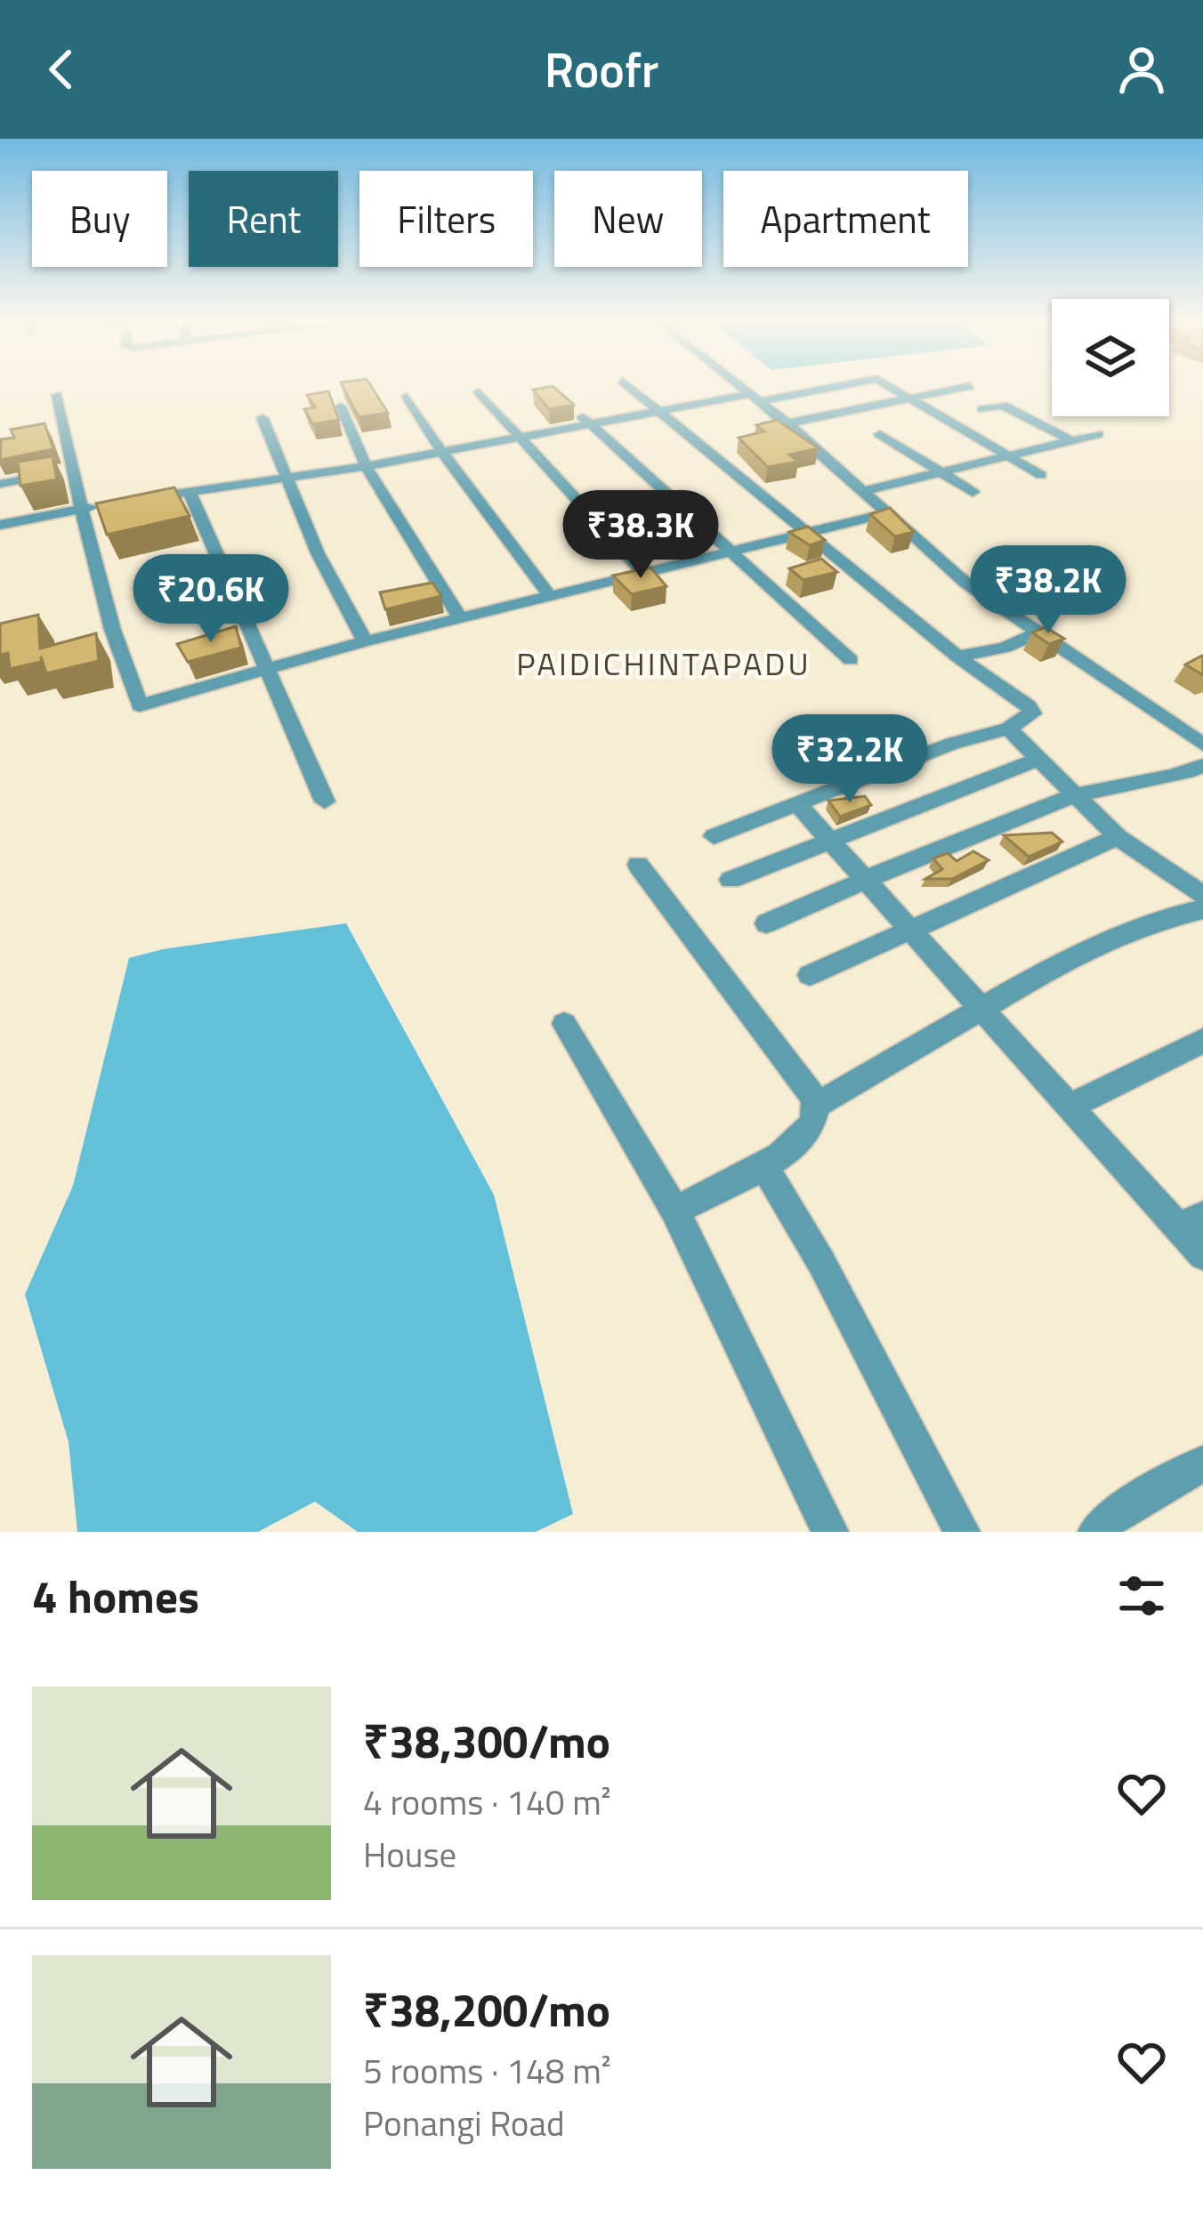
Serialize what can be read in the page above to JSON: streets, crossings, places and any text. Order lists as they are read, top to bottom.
{
  "districts": ["PAIDICHINTAPADU"],
  "page": {
    "header": "Roofr",
    "chip": [
      "Buy",
      "Rent",
      "Filters",
      "New",
      "Apartment"
    ],
    "price": [
      "₹38.3K",
      "₹38.2K",
      "₹20.6K",
      "₹32.2K"
    ],
    "heading": "4 homes",
    "list": [
      {
        "name": "₹38,300/mo",
        "note": "4 rooms · 140 m² · House"
      },
      {
        "name": "₹38,200/mo",
        "note": "5 rooms · 148 m² · Ponangi Road"
      }
    ]
  }
}
